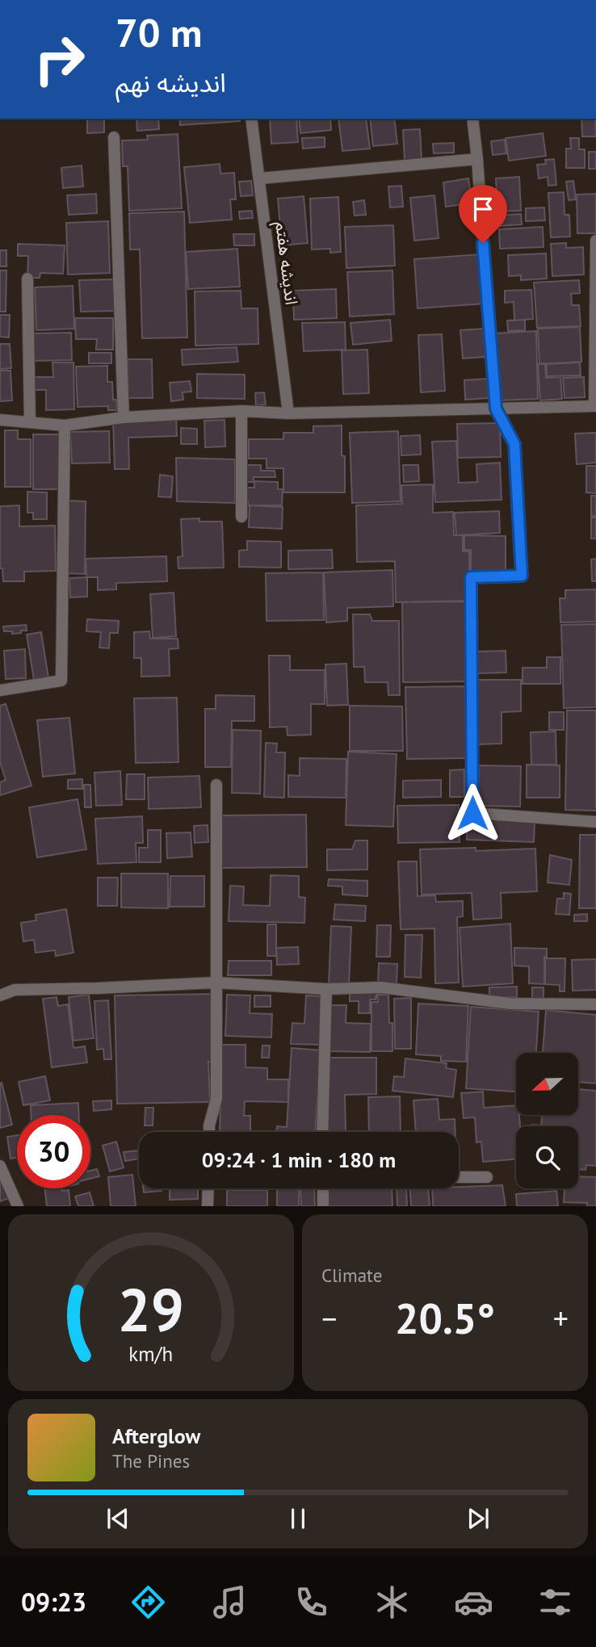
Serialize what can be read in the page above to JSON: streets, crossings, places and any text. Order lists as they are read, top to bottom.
{
  "streets": {
    "street": ["اندیشه هفتم"]
  },
  "north": "left",
  "page": {
    "turn": ["70 m", "اندیشه نهم"],
    "limit": "30",
    "trip": "09:24 · 1 min · 180 m",
    "tile": "Climate",
    "heat": ["−", "20.5°", "+"],
    "song": ["Afterglow", "The Pines"],
    "tabs": "09:23",
    "gauge": ["29", "km/h"]
  }
}
